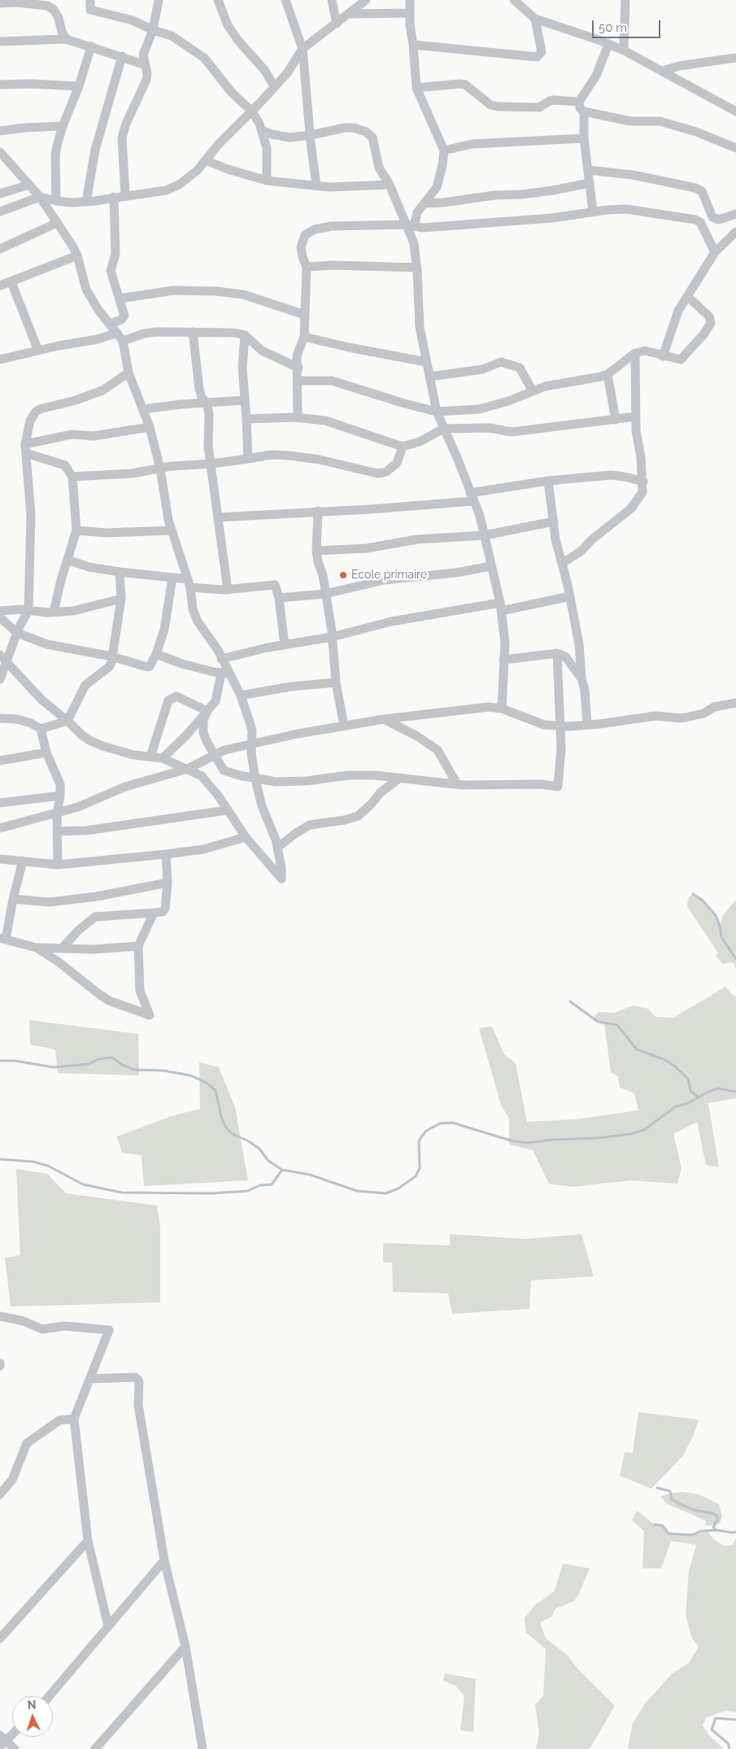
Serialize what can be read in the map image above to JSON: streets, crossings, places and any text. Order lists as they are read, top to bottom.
{
  "places": ["Ecole primaire"],
  "scale_bar": "50 m",
  "north": "top"
}
